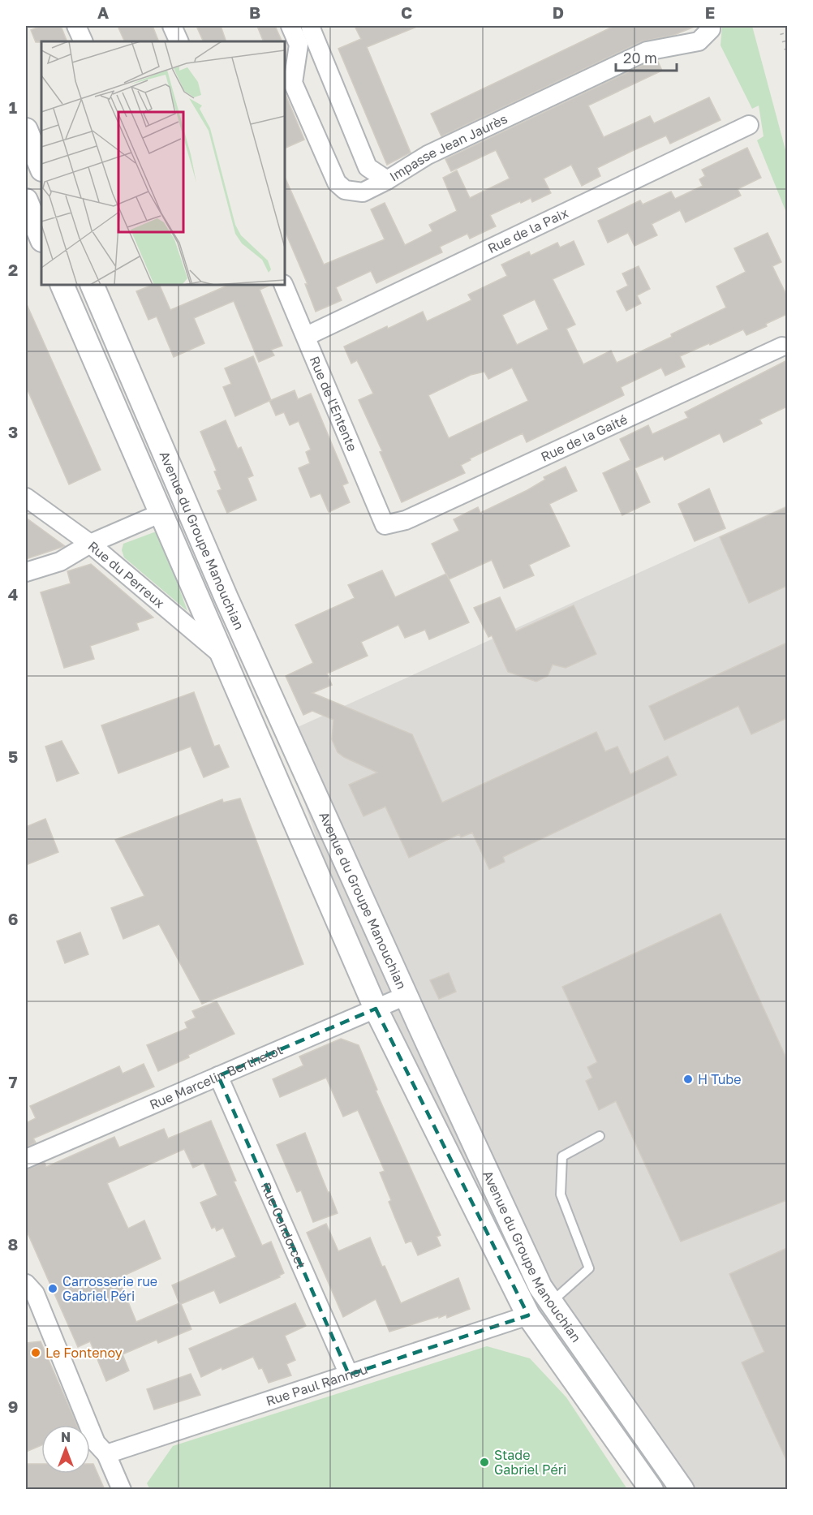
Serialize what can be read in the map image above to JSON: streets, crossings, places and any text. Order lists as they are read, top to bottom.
{
  "streets": {
    "street": [
      "Impasse Jean Jaurès",
      "Rue de la Paix",
      "Rue de l'Entente",
      "Rue de la Gaité",
      "Avenue du Groupe Manouchian",
      "Rue du Perreux",
      "Rue Marcelin Berthelot",
      "Rue Condorcet",
      "Rue Paul Rannou"
    ]
  },
  "crossings": [
    ["Rue de la Paix", "Rue de l'Entente"],
    ["Rue de l'Entente", "Rue de la Gaité"],
    ["Avenue du Groupe Manouchian", "Rue du Perreux"],
    ["Avenue du Groupe Manouchian", "Rue Marcelin Berthelot"],
    ["Avenue du Groupe Manouchian", "Rue Paul Rannou"],
    ["Rue Marcelin Berthelot", "Rue Condorcet"],
    ["Rue Condorcet", "Rue Paul Rannou"]
  ],
  "places": [
    "H Tube",
    "Carrosserie rue Gabriel Péri",
    "Le Fontenoy",
    "Stade Gabriel Péri"
  ],
  "scale_bar": "20 m",
  "north": "top",
  "grid": {
    "columns": [
      "A",
      "B",
      "C",
      "D",
      "E"
    ],
    "rows": [
      "1",
      "2",
      "3",
      "4",
      "5",
      "6",
      "7",
      "8",
      "9"
    ]
  }
}
